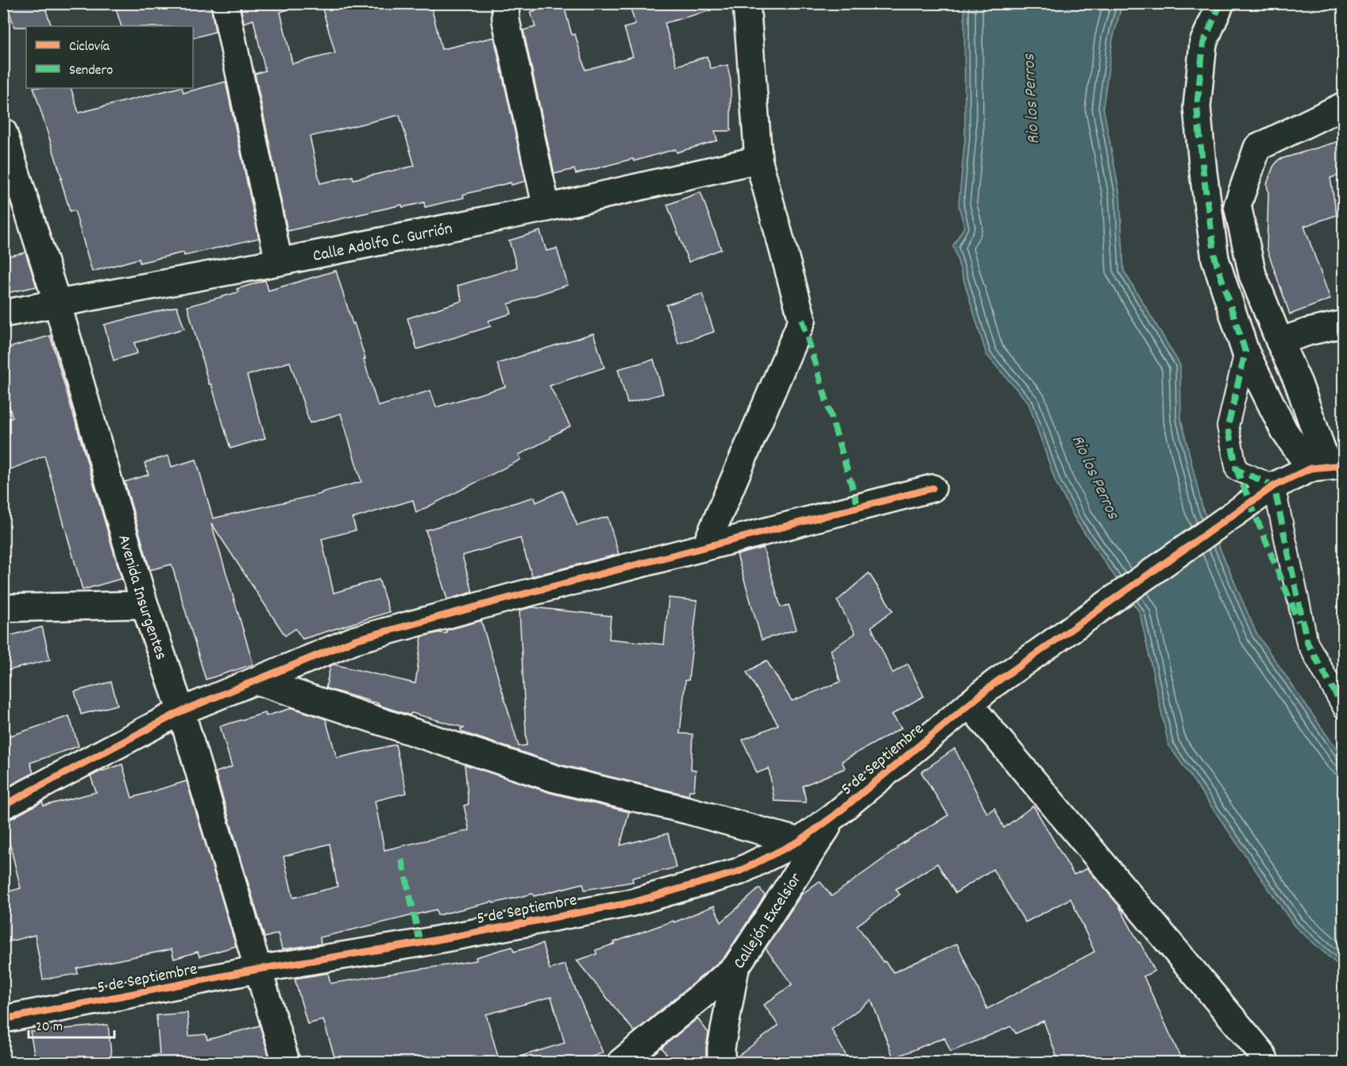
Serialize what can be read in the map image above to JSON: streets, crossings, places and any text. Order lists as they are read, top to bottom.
{
  "streets": {
    "street": [
      "Calle Adolfo C. Gurrión",
      "Avenida Insurgentes",
      "5 de Septiembre",
      "Callejón Excelsior"
    ]
  },
  "crossings": [
    ["Calle Adolfo C. Gurrión", "Avenida Insurgentes"],
    ["Avenida Insurgentes", "5 de Septiembre"],
    ["5 de Septiembre", "Callejón Excelsior"]
  ],
  "water": ["Rio los Perros"],
  "legend": ["Ciclovía", "Sendero"],
  "scale_bar": "20 m"
}
